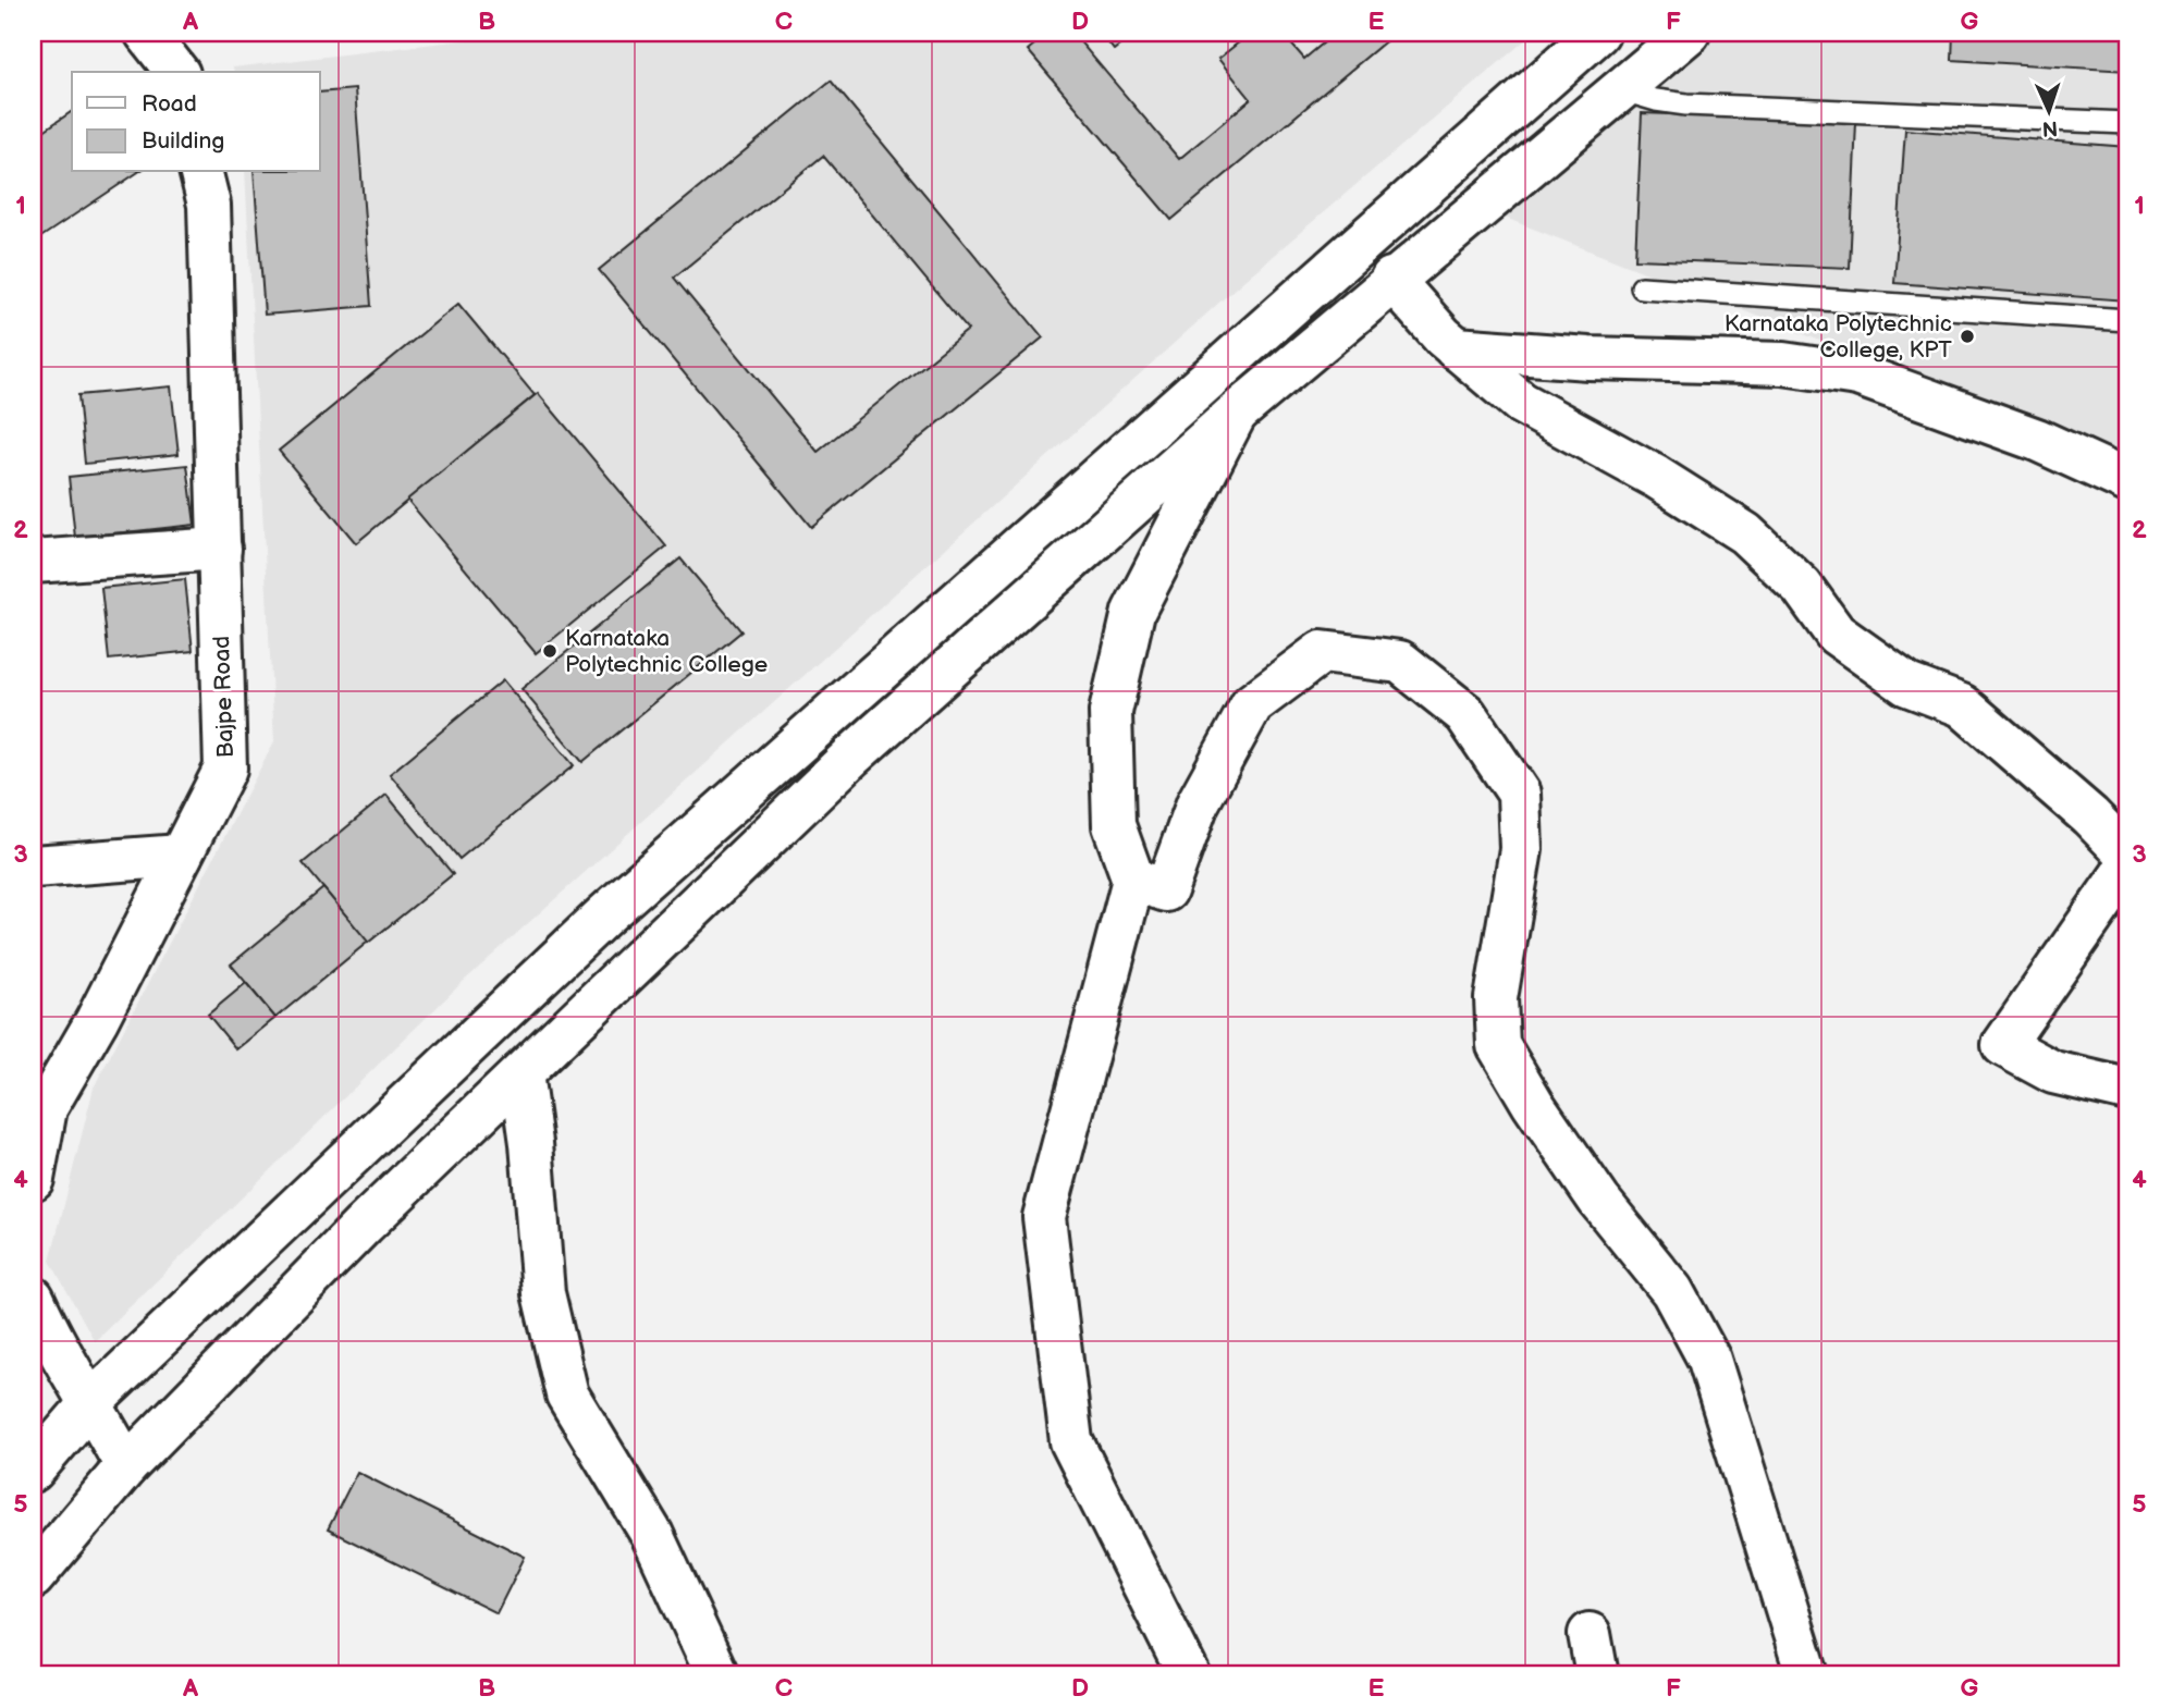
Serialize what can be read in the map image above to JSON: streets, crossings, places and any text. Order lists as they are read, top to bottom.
{
  "streets": {
    "street": ["Bajpe Road"]
  },
  "places": ["Karnataka Polytechnic College, KPT", "Karnataka Polytechnic College"],
  "legend": ["Road", "Building"],
  "north": "bottom",
  "grid": {
    "columns": [
      "A",
      "B",
      "C",
      "D",
      "E",
      "F",
      "G"
    ],
    "rows": [
      "1",
      "2",
      "3",
      "4",
      "5"
    ]
  }
}
